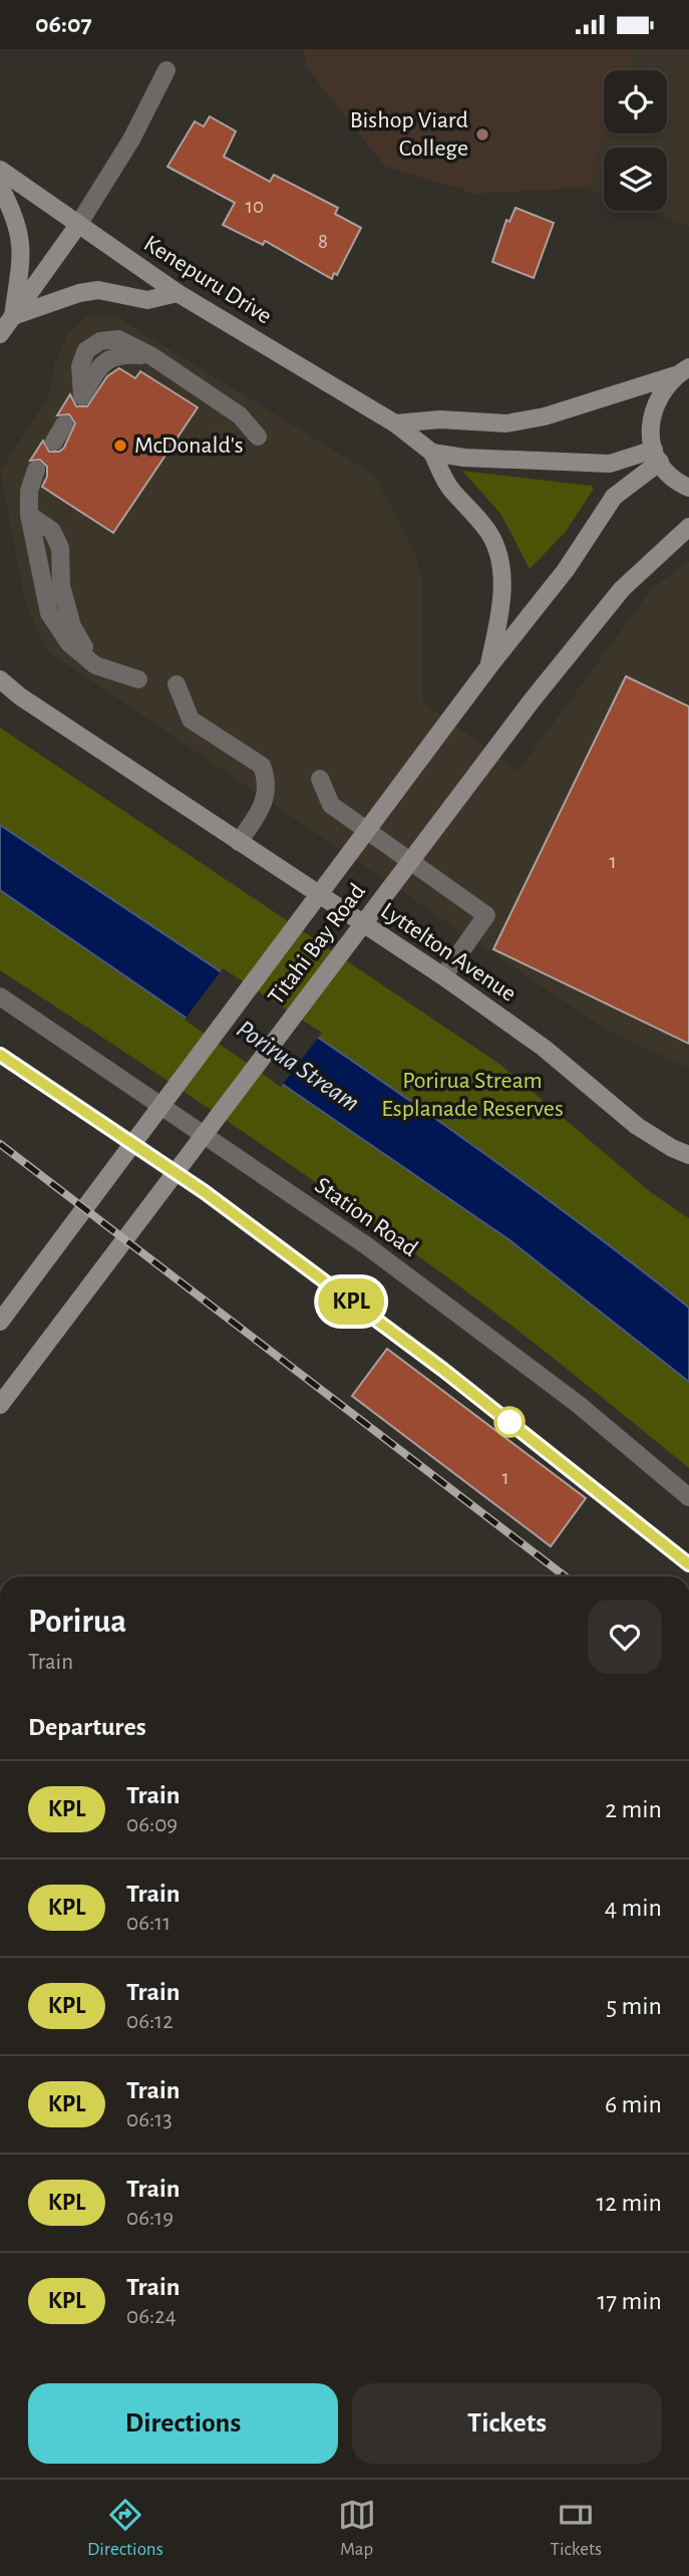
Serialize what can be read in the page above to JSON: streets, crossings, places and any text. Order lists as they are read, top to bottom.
{
  "streets": {
    "main road": ["Kenepuru Drive", "Titahi Bay Road", "Lyttelton Avenue"],
    "lane": ["Station Road"]
  },
  "crossings": [
    ["Kenepuru Drive", "Titahi Bay Road"]
  ],
  "water": ["Porirua Stream"],
  "parks": ["Porirua Stream Esplanade Reserves"],
  "places": ["Bishop Viard College", "McDonald's"],
  "house_numbers": [
    "10",
    "8",
    "1",
    "1"
  ],
  "page": {
    "status": "06:07",
    "on_map": "KPL",
    "heading": [
      ["Porirua", "Train"],
      "Departures"
    ],
    "list": [
      {
        "mark": "KPL",
        "name": "Train",
        "note": "06:09",
        "value": "2 min"
      },
      {
        "mark": "KPL",
        "name": "Train",
        "note": "06:11",
        "value": "4 min"
      },
      {
        "mark": "KPL",
        "name": "Train",
        "note": "06:12",
        "value": "5 min"
      },
      {
        "mark": "KPL",
        "name": "Train",
        "note": "06:13",
        "value": "6 min"
      },
      {
        "mark": "KPL",
        "name": "Train",
        "note": "06:19",
        "value": "12 min"
      },
      {
        "mark": "KPL",
        "name": "Train",
        "note": "06:24",
        "value": "17 min"
      }
    ],
    "buttons": ["Directions", "Tickets"],
    "tabs": ["Directions", "Map", "Tickets"]
  }
}
